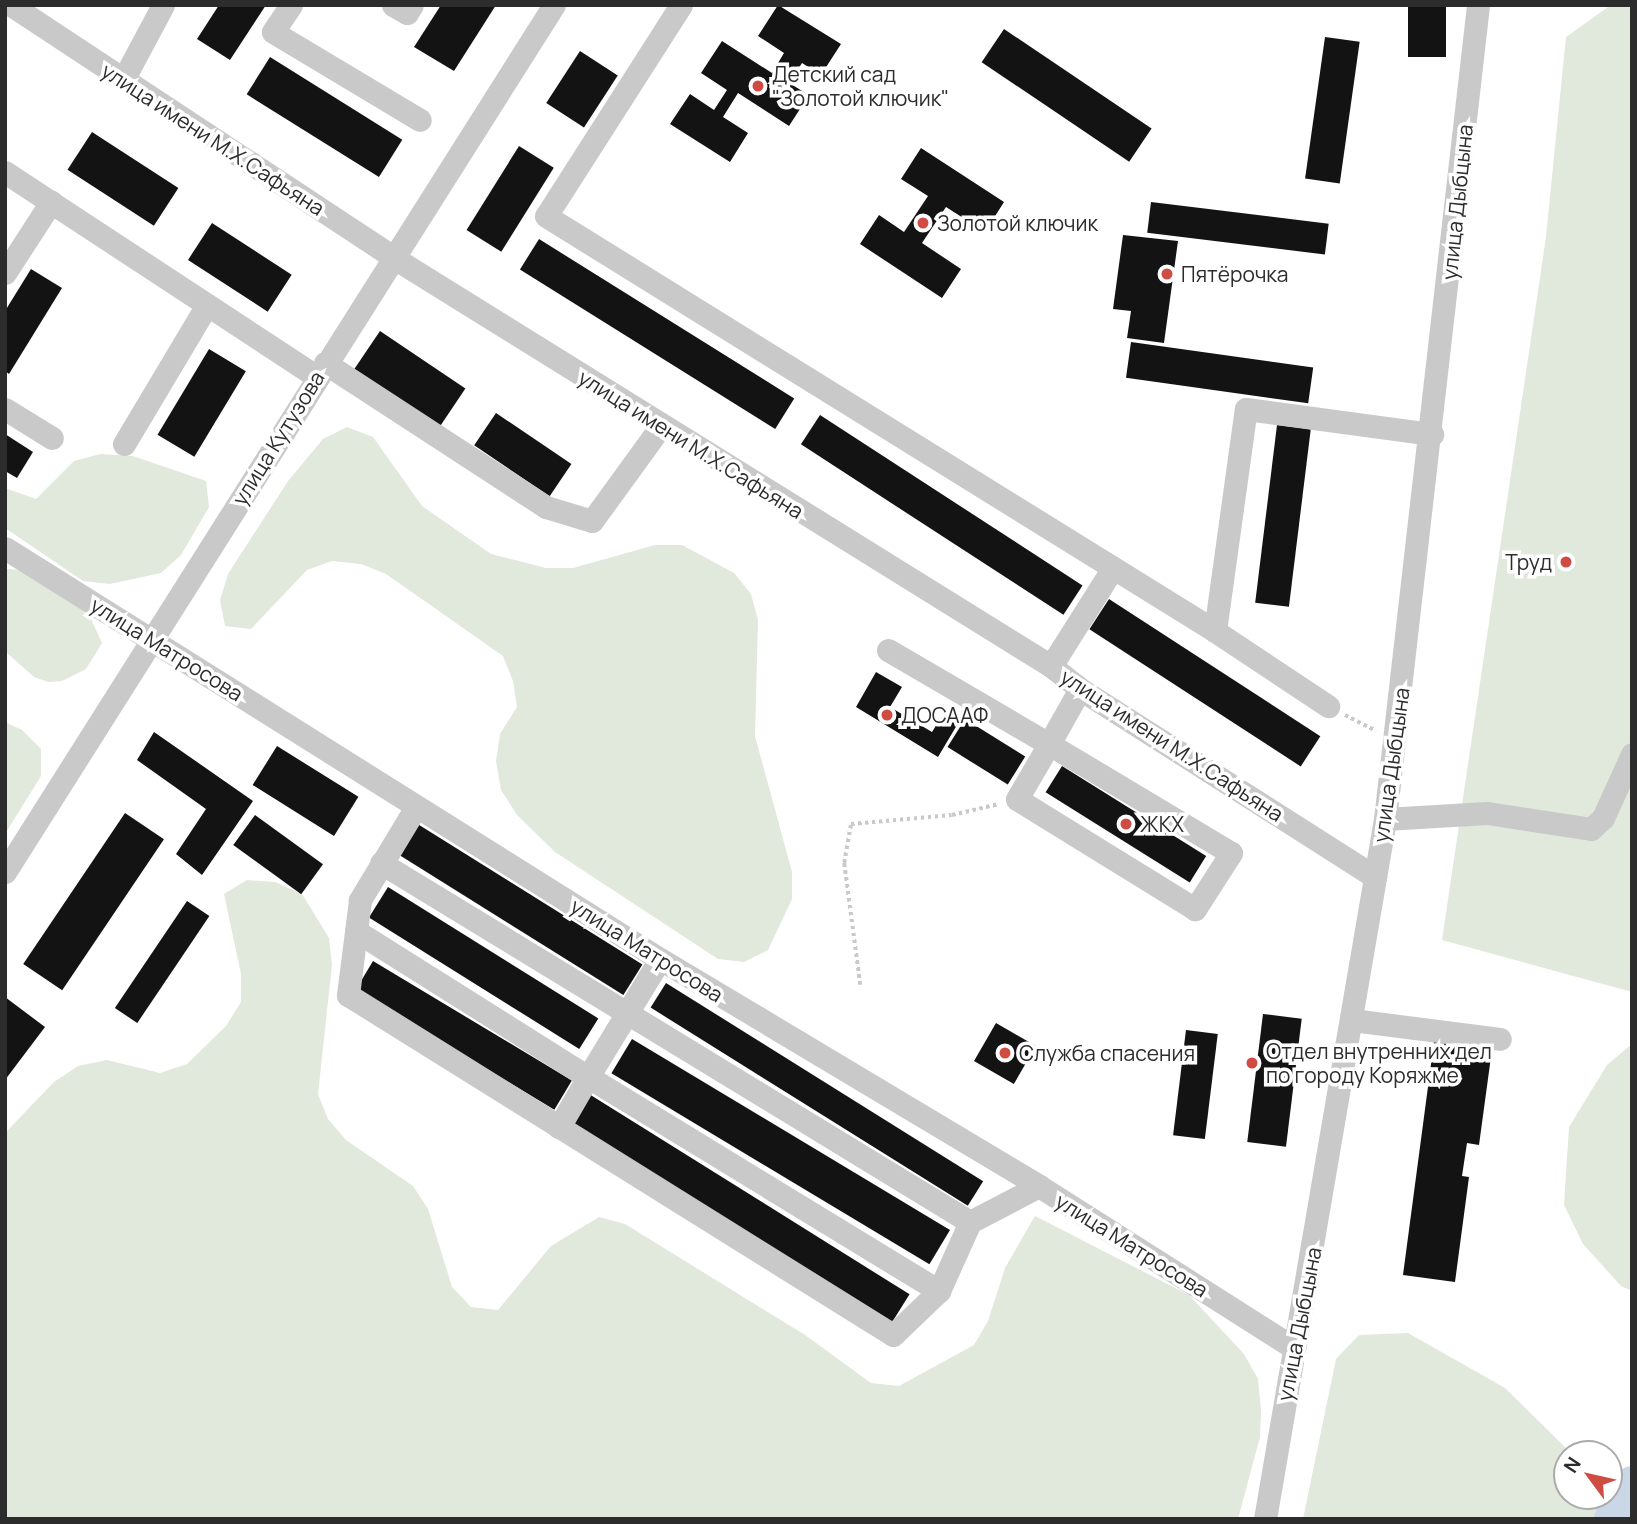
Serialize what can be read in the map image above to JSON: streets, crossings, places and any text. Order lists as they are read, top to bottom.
{
  "streets": {
    "street": [
      "улица имени М.Х.Сафьяна",
      "улица Дыбцына",
      "улица Кутузова",
      "улица Матросова"
    ]
  },
  "crossings": [
    ["улица имени М.Х.Сафьяна", "улица Дыбцына"],
    ["улица имени М.Х.Сафьяна", "улица Кутузова"],
    ["улица Дыбцына", "улица Матросова"],
    ["улица Кутузова", "улица Матросова"]
  ],
  "places": [
    "Детский сад \"Золотой ключик\"",
    "Золотой ключик",
    "Пятёрочка",
    "Труд",
    "ДОСААФ",
    "ЖКХ",
    "Служба спасения",
    "Отдел внутренних дел по городу Коряжме"
  ],
  "north": "top left"
}
